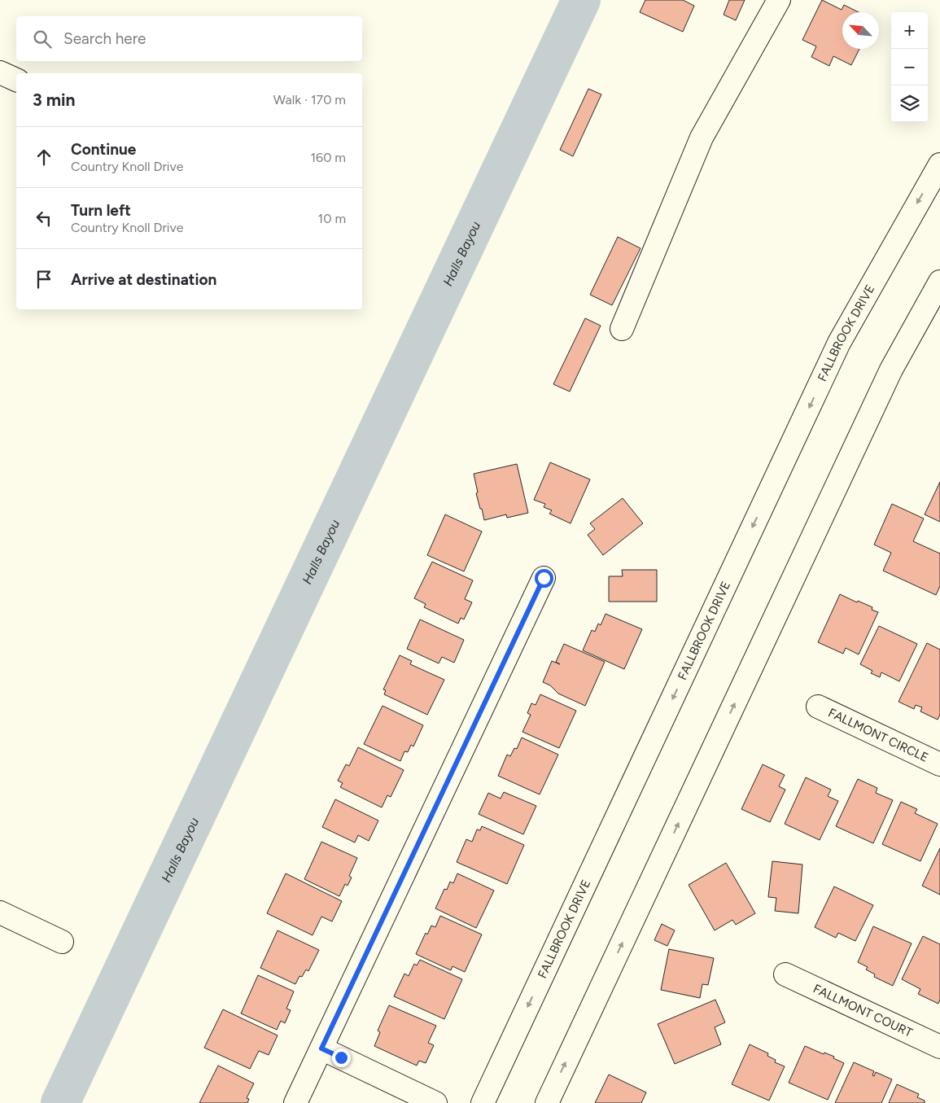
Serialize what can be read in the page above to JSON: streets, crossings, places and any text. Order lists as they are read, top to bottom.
{
  "streets": {
    "main road": ["FALLBROOK DRIVE", "FALLMONT CIRCLE", "FALLMONT COURT"]
  },
  "water": ["Halls Bayou"],
  "north": "top left",
  "page": {
    "map_buttons": ["+", "−"],
    "search": "Search here",
    "heading": ["3 min", "Walk · 170 m"],
    "list": [
      ["Continue", "Country Knoll Drive", "160 m"],
      ["Turn left", "Country Knoll Drive", "10 m"],
      "Arrive at destination"
    ]
  }
}
